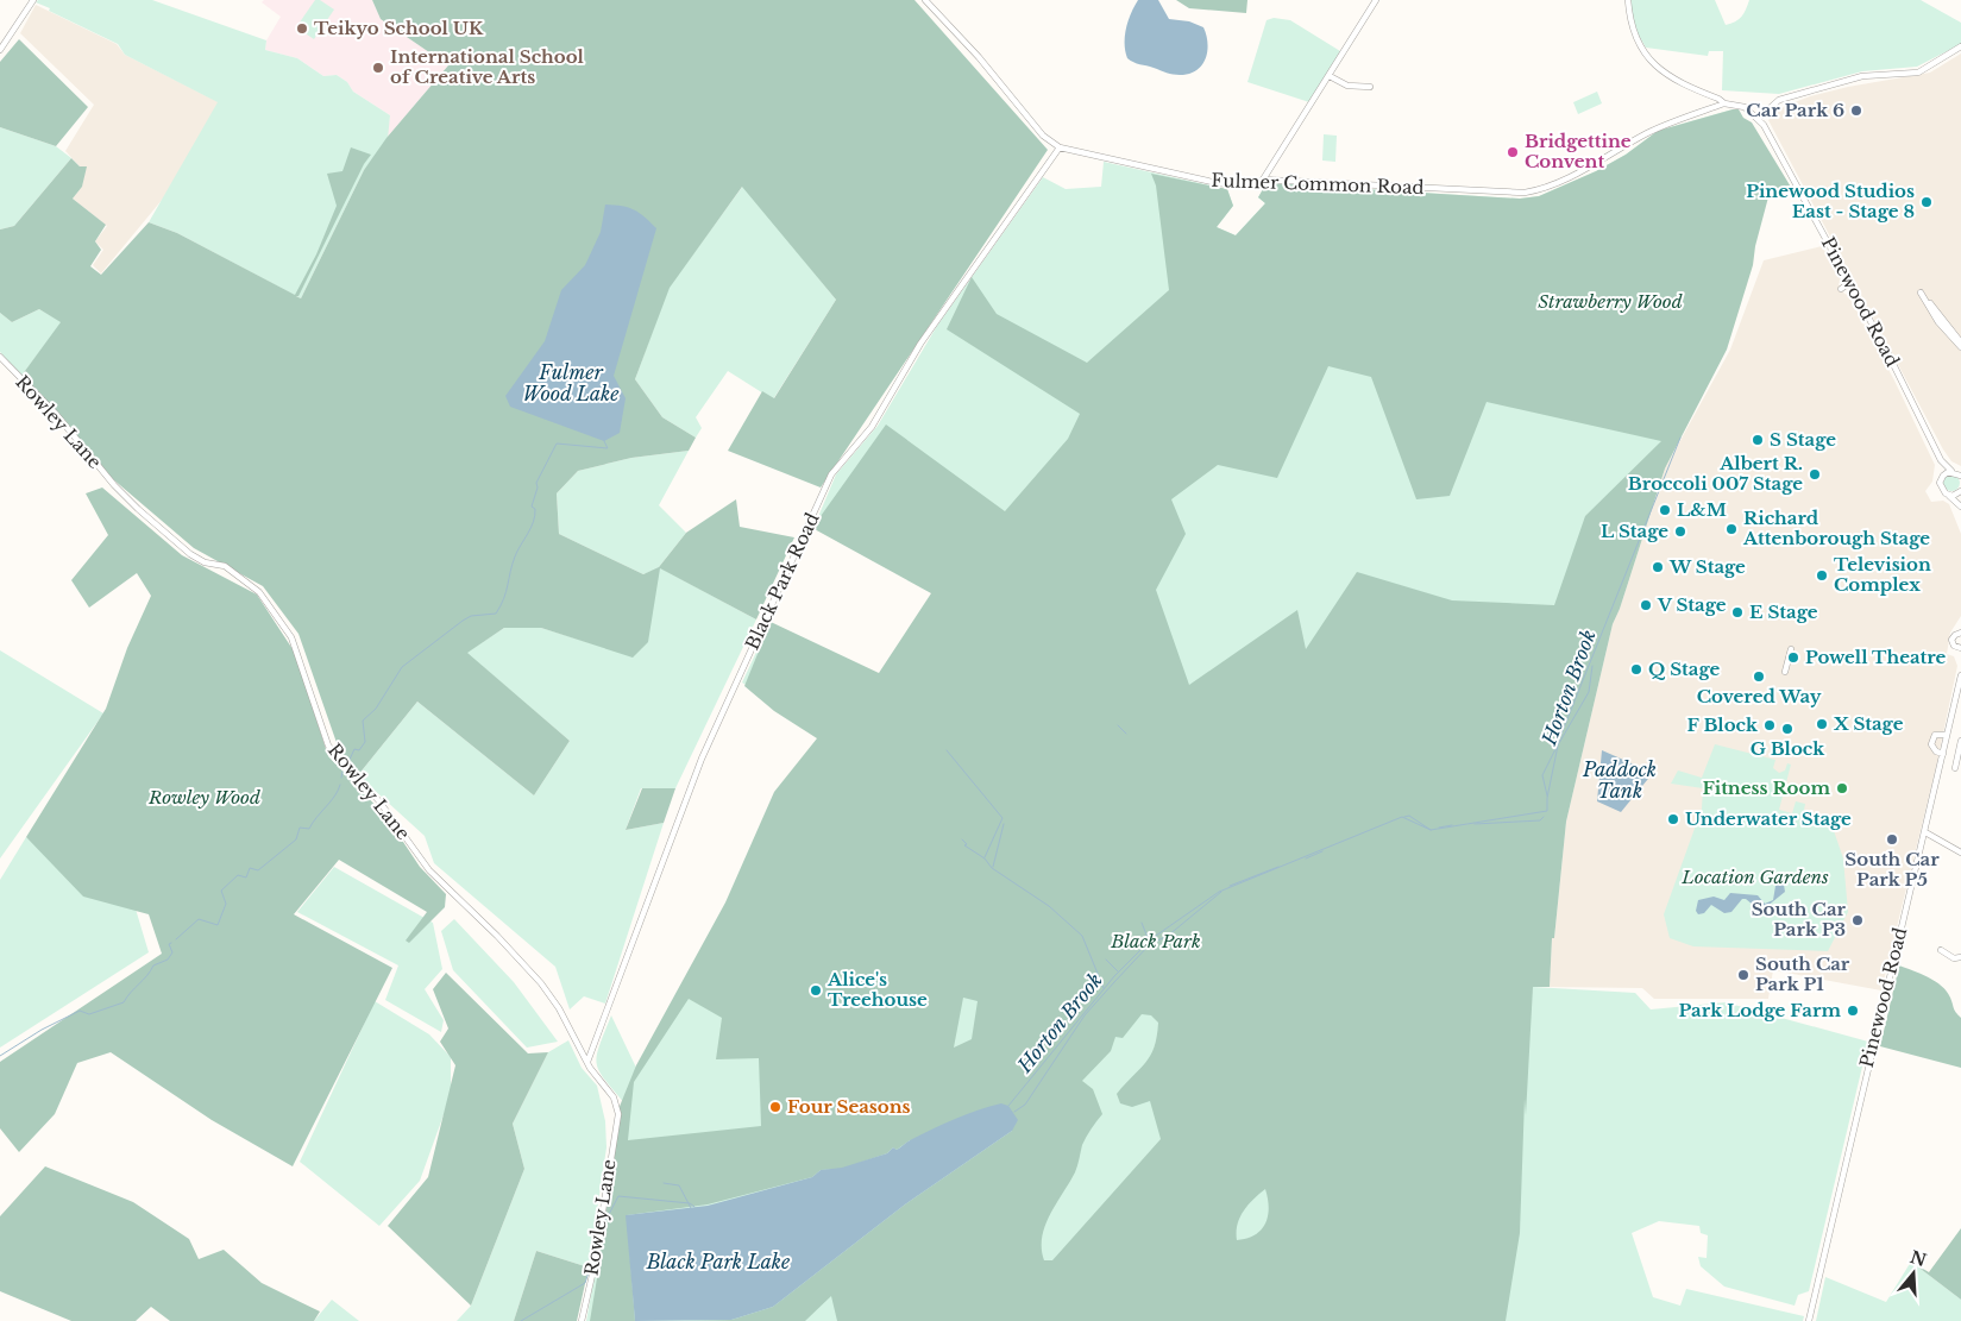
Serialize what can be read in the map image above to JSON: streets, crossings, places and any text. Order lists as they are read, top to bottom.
{
  "streets": {
    "street": [
      "Fulmer Common Road",
      "Pinewood Road",
      "Rowley Lane",
      "Black Park Road"
    ]
  },
  "crossings": [
    ["Fulmer Common Road", "Pinewood Road"],
    ["Fulmer Common Road", "Black Park Road"],
    ["Rowley Lane", "Black Park Road"]
  ],
  "water": [
    "Fulmer Wood Lake",
    "Horton Brook",
    "Paddock Tank",
    "Black Park Lake"
  ],
  "parks": [
    "Strawberry Wood",
    "Rowley Wood",
    "Location Gardens",
    "Black Park"
  ],
  "places": [
    "Teikyo School UK",
    "International School of Creative Arts",
    "Car Park 6",
    "Bridgettine Convent",
    "Pinewood Studios East - Stage 8",
    "S Stage",
    "Albert R. Broccoli 007 Stage",
    "L&M",
    "Richard Attenborough Stage",
    "L Stage",
    "W Stage",
    "Television Complex",
    "V Stage",
    "E Stage",
    "Powell Theatre",
    "Q Stage",
    "Covered Way",
    "X Stage",
    "F Block",
    "G Block",
    "Fitness Room",
    "Underwater Stage",
    "South Car Park P5",
    "South Car Park P3",
    "South Car Park P1",
    "Alice's Treehouse",
    "Park Lodge Farm",
    "Four Seasons"
  ],
  "north": "top"
}
